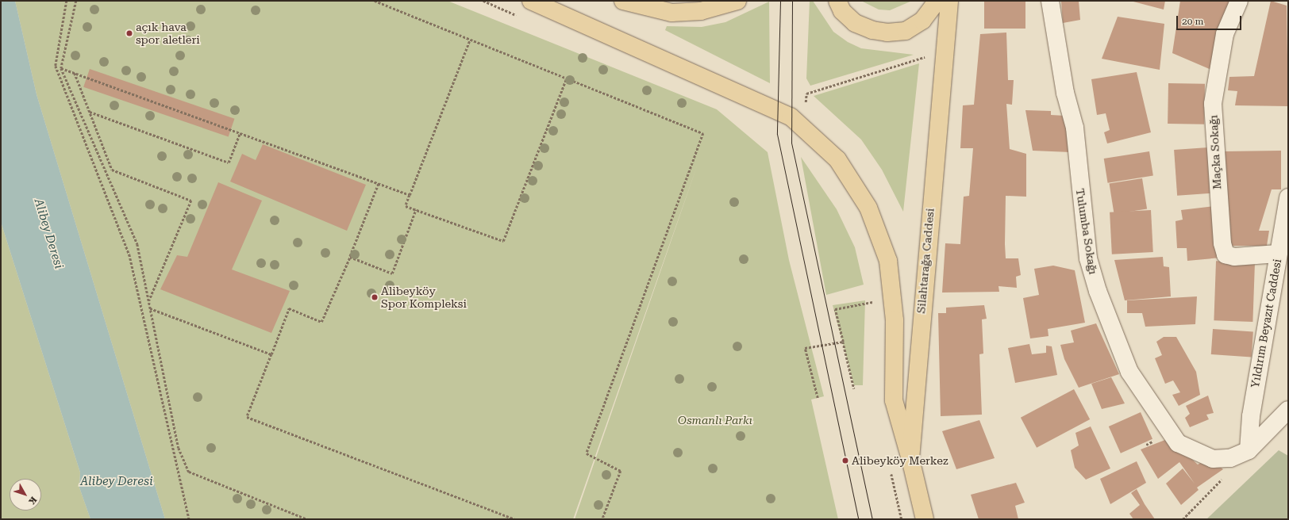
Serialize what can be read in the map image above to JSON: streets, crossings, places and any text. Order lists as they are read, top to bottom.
{
  "streets": {
    "main road": ["Silahtarağa Caddesi"],
    "street": ["Maçka Sokağı", "Tulumba Sokağı", "Yıldırım Beyazıt Caddesi"]
  },
  "crossings": [
    ["Maçka Sokağı", "Yıldırım Beyazıt Caddesi"],
    ["Tulumba Sokağı", "Yıldırım Beyazıt Caddesi"]
  ],
  "water": ["Alibey Deresi"],
  "parks": ["Osmanlı Parkı"],
  "places": ["açık hava spor aletleri", "Alibeyköy Spor Kompleksi", "Alibeyköy Merkez"],
  "scale_bar": "20 m",
  "north": "bottom right"
}
